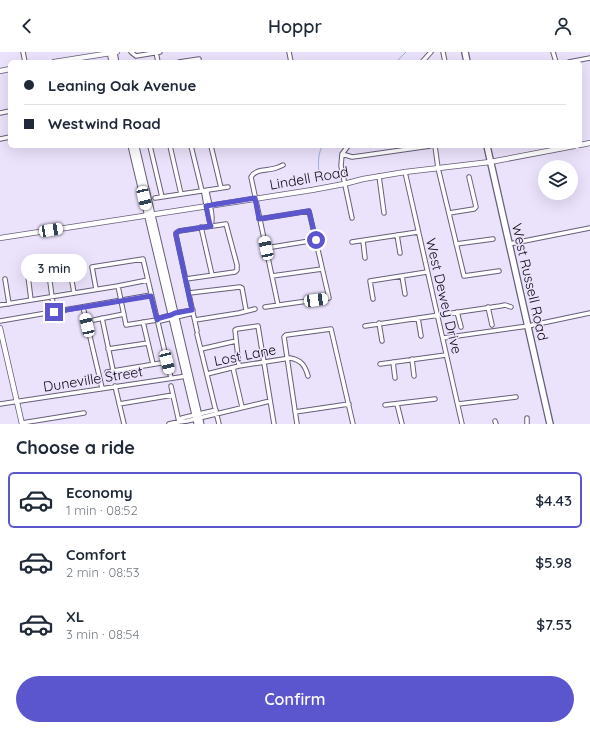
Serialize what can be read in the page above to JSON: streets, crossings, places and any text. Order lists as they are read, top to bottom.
{
  "streets": {
    "main road": ["West Russell Road"],
    "street": [
      "Lindell Road",
      "West Dewey Drive",
      "Lost Lane",
      "Duneville Street"
    ]
  },
  "crossings": [
    ["Lindell Road", "West Russell Road"],
    ["Lindell Road", "West Dewey Drive"]
  ],
  "page": {
    "header": "Hoppr",
    "banner": ["Leaning Oak Avenue", "Westwind Road"],
    "bubble": "3 min",
    "heading": "Choose a ride",
    "list": [
      {
        "name": "Economy",
        "note": "1 min · 08:52",
        "value": "$4.43"
      },
      {
        "name": "Comfort",
        "note": "2 min · 08:53",
        "value": "$5.98"
      },
      {
        "name": "XL",
        "note": "3 min · 08:54",
        "value": "$7.53"
      }
    ],
    "buttons": "Confirm"
  }
}
